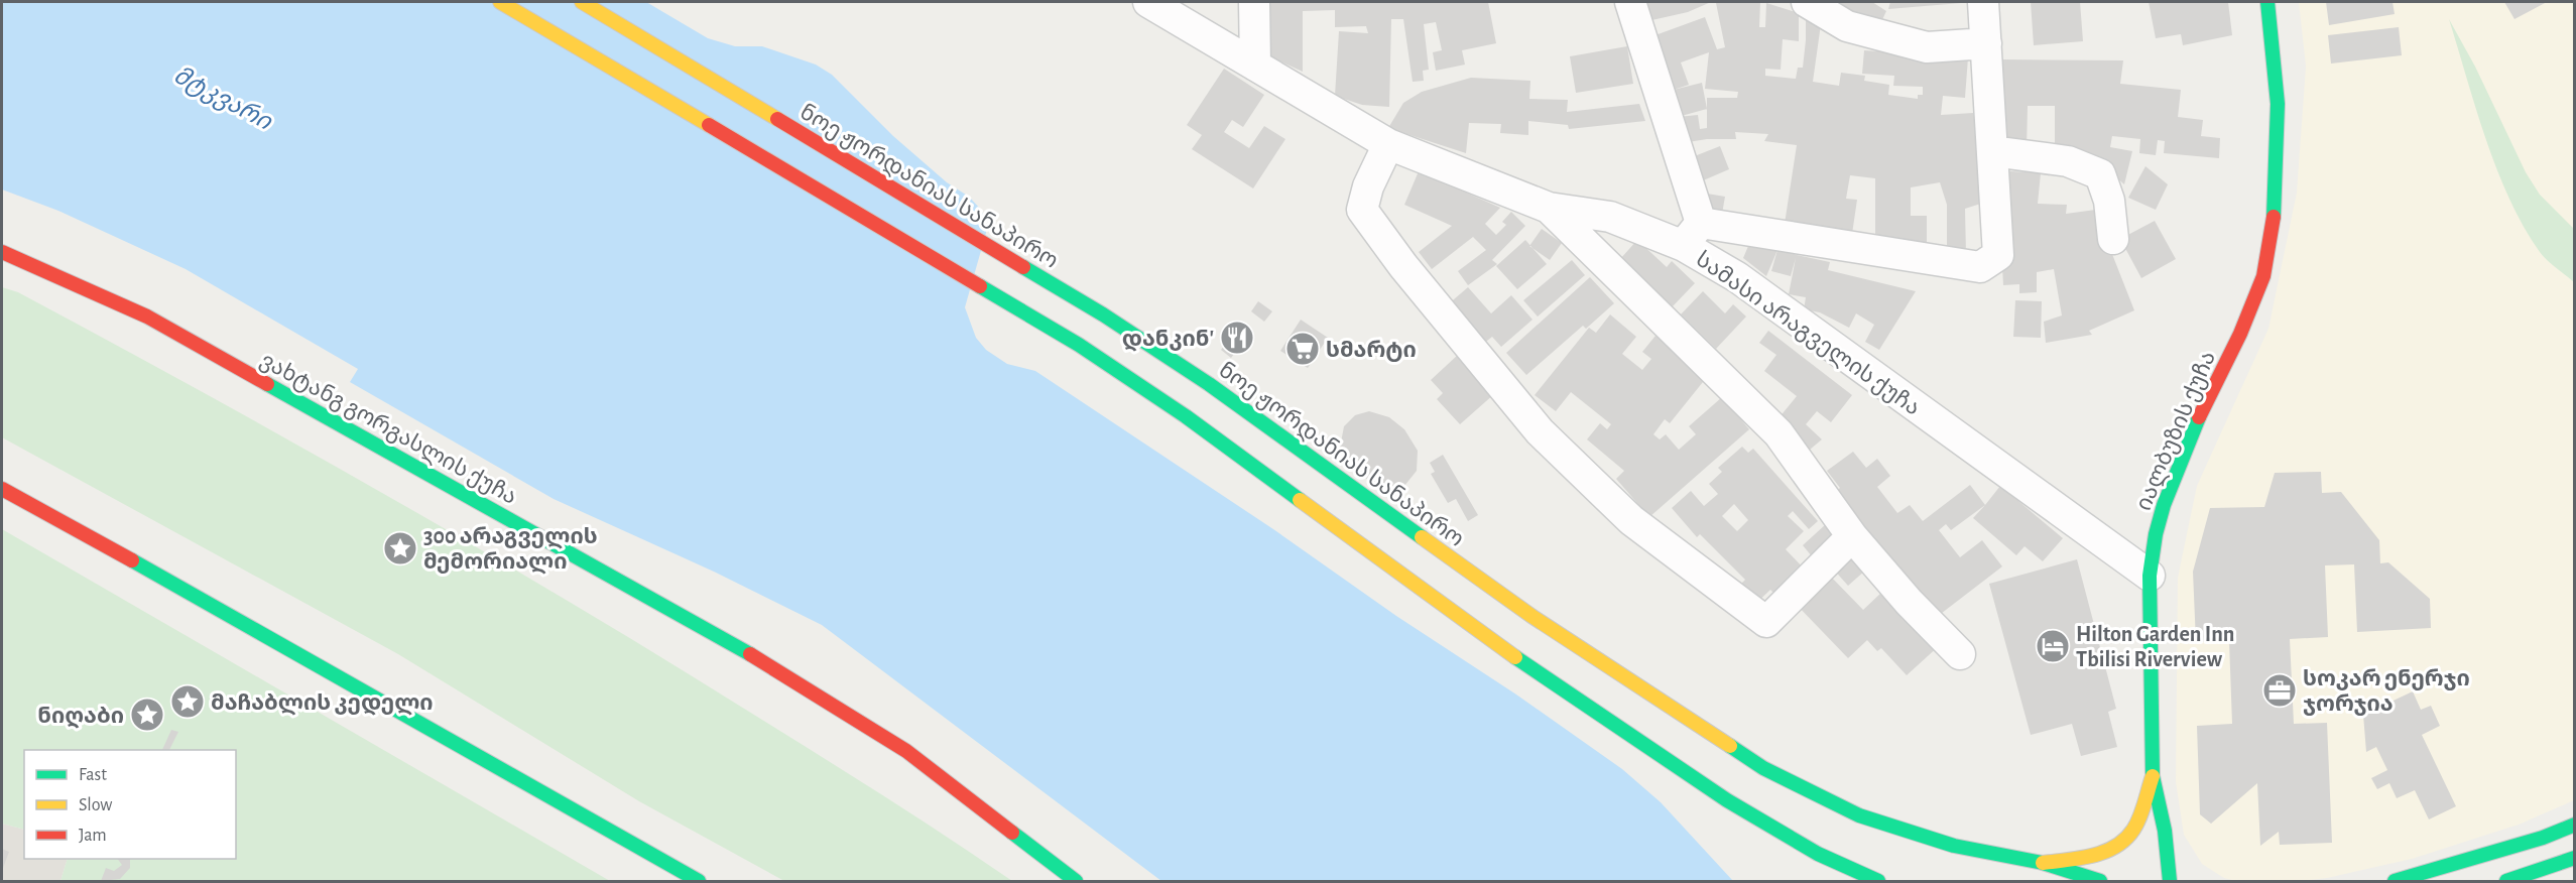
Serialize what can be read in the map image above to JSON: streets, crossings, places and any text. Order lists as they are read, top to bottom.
{
  "streets": {
    "main road": ["ნოე ჟორდანიას სანაპირო", "ვახტანგ გორგასლის ქუჩა", "იალბუზის ქუჩა"],
    "street": ["სამასი არაგველის ქუჩა"]
  },
  "crossings": [
    ["სამასი არაგველის ქუჩა", "იალბუზის ქუჩა"]
  ],
  "water": ["მტკვარი"],
  "places": {
    "restaurant": ["დანკინ'"],
    "supermarket": ["სმარტი"],
    "place": ["300 არაგველის მემორიალი", "მაჩაბლის კედელი", "ნიღაბი"],
    "hotel": ["Hilton Garden Inn Tbilisi Riverview"],
    "office": ["სოკარ ენერჯი ჯორჯია"]
  },
  "legend": ["Fast", "Slow", "Jam"]
}
